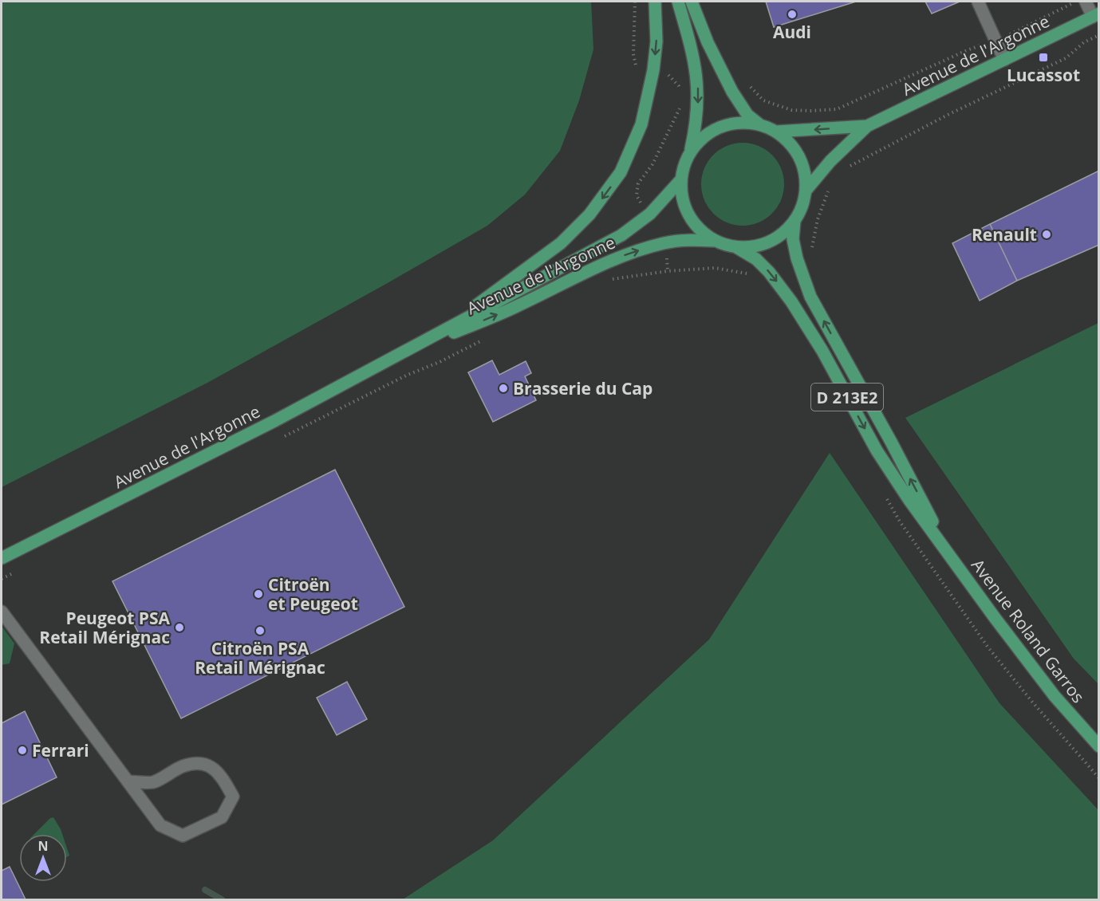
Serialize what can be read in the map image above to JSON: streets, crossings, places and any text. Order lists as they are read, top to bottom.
{
  "streets": {
    "main road": ["Avenue de l'Argonne", "D 213E2", "Avenue Roland Garros"]
  },
  "crossings": [
    ["Avenue de l'Argonne", "Avenue Roland Garros"]
  ],
  "places": {
    "other": [
      "Audi",
      "Renault",
      "Brasserie du Cap",
      "Citroën et Peugeot",
      "Peugeot PSA Retail Mérignac",
      "Citroën PSA Retail Mérignac",
      "Ferrari"
    ],
    "transit": ["Lucassot"]
  },
  "north": "top"
}
